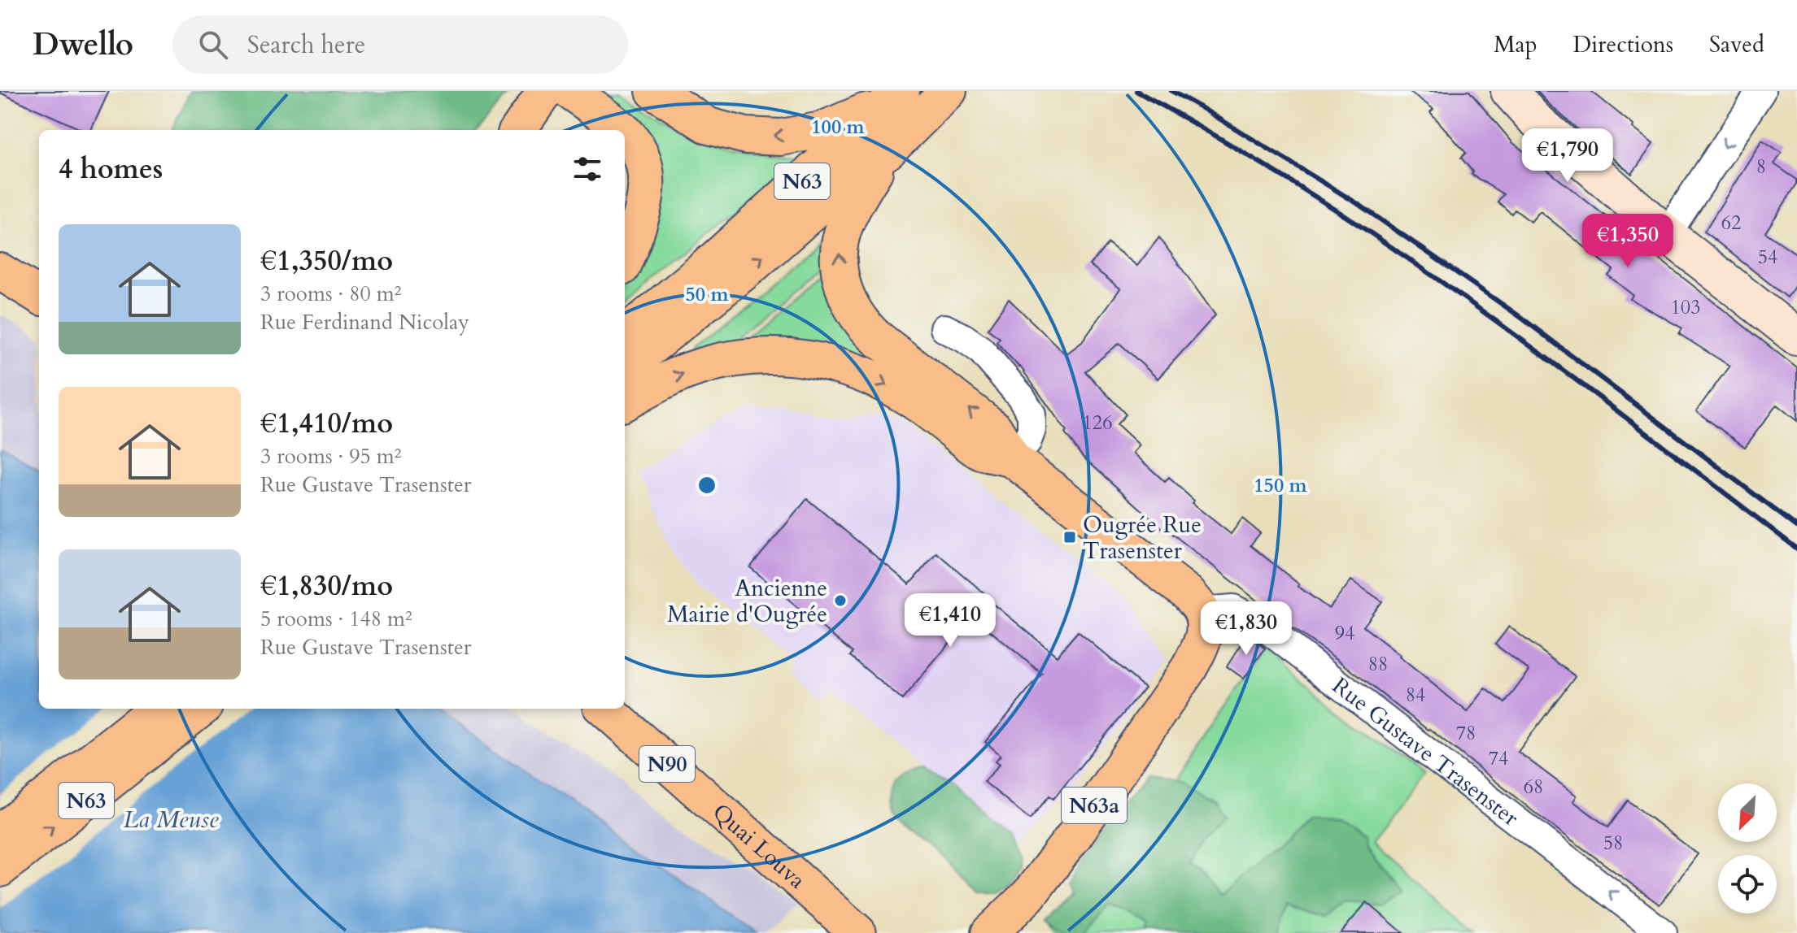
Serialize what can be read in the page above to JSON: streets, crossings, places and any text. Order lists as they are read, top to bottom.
{
  "streets": {
    "main road": [
      "N63",
      "N90",
      "N63a",
      "Quai Louva"
    ],
    "street": ["Rue Gustave Trasenster"]
  },
  "crossings": [
    ["Rue Gustave Trasenster", "N63a"]
  ],
  "one_way": ["Rue Gustave Trasenster"],
  "water": ["La Meuse"],
  "places": {
    "transit": ["Ougrée Rue Trasenster"],
    "other": ["Ancienne Mairie d'Ougrée"]
  },
  "house_numbers": [
    "8",
    "62",
    "54",
    "103",
    "126",
    "94",
    "88",
    "84",
    "78",
    "74",
    "68",
    "58"
  ],
  "north": "bottom left",
  "page": {
    "header": "Dwello",
    "search": "Search here",
    "nav": ["Map", "Directions", "Saved"],
    "price": [
      "€1,790",
      "€1,350",
      "€1,410",
      "€1,830"
    ],
    "heading": "4 homes",
    "list": [
      {
        "name": "€1,350/mo",
        "note": "3 rooms · 80 m² · Rue Ferdinand Nicolay"
      },
      {
        "name": "€1,410/mo",
        "note": "3 rooms · 95 m² · Rue Gustave Trasenster"
      },
      {
        "name": "€1,830/mo",
        "note": "5 rooms · 148 m² · Rue Gustave Trasenster"
      }
    ]
  },
  "rings": ["100 m", "50 m", "150 m"]
}
